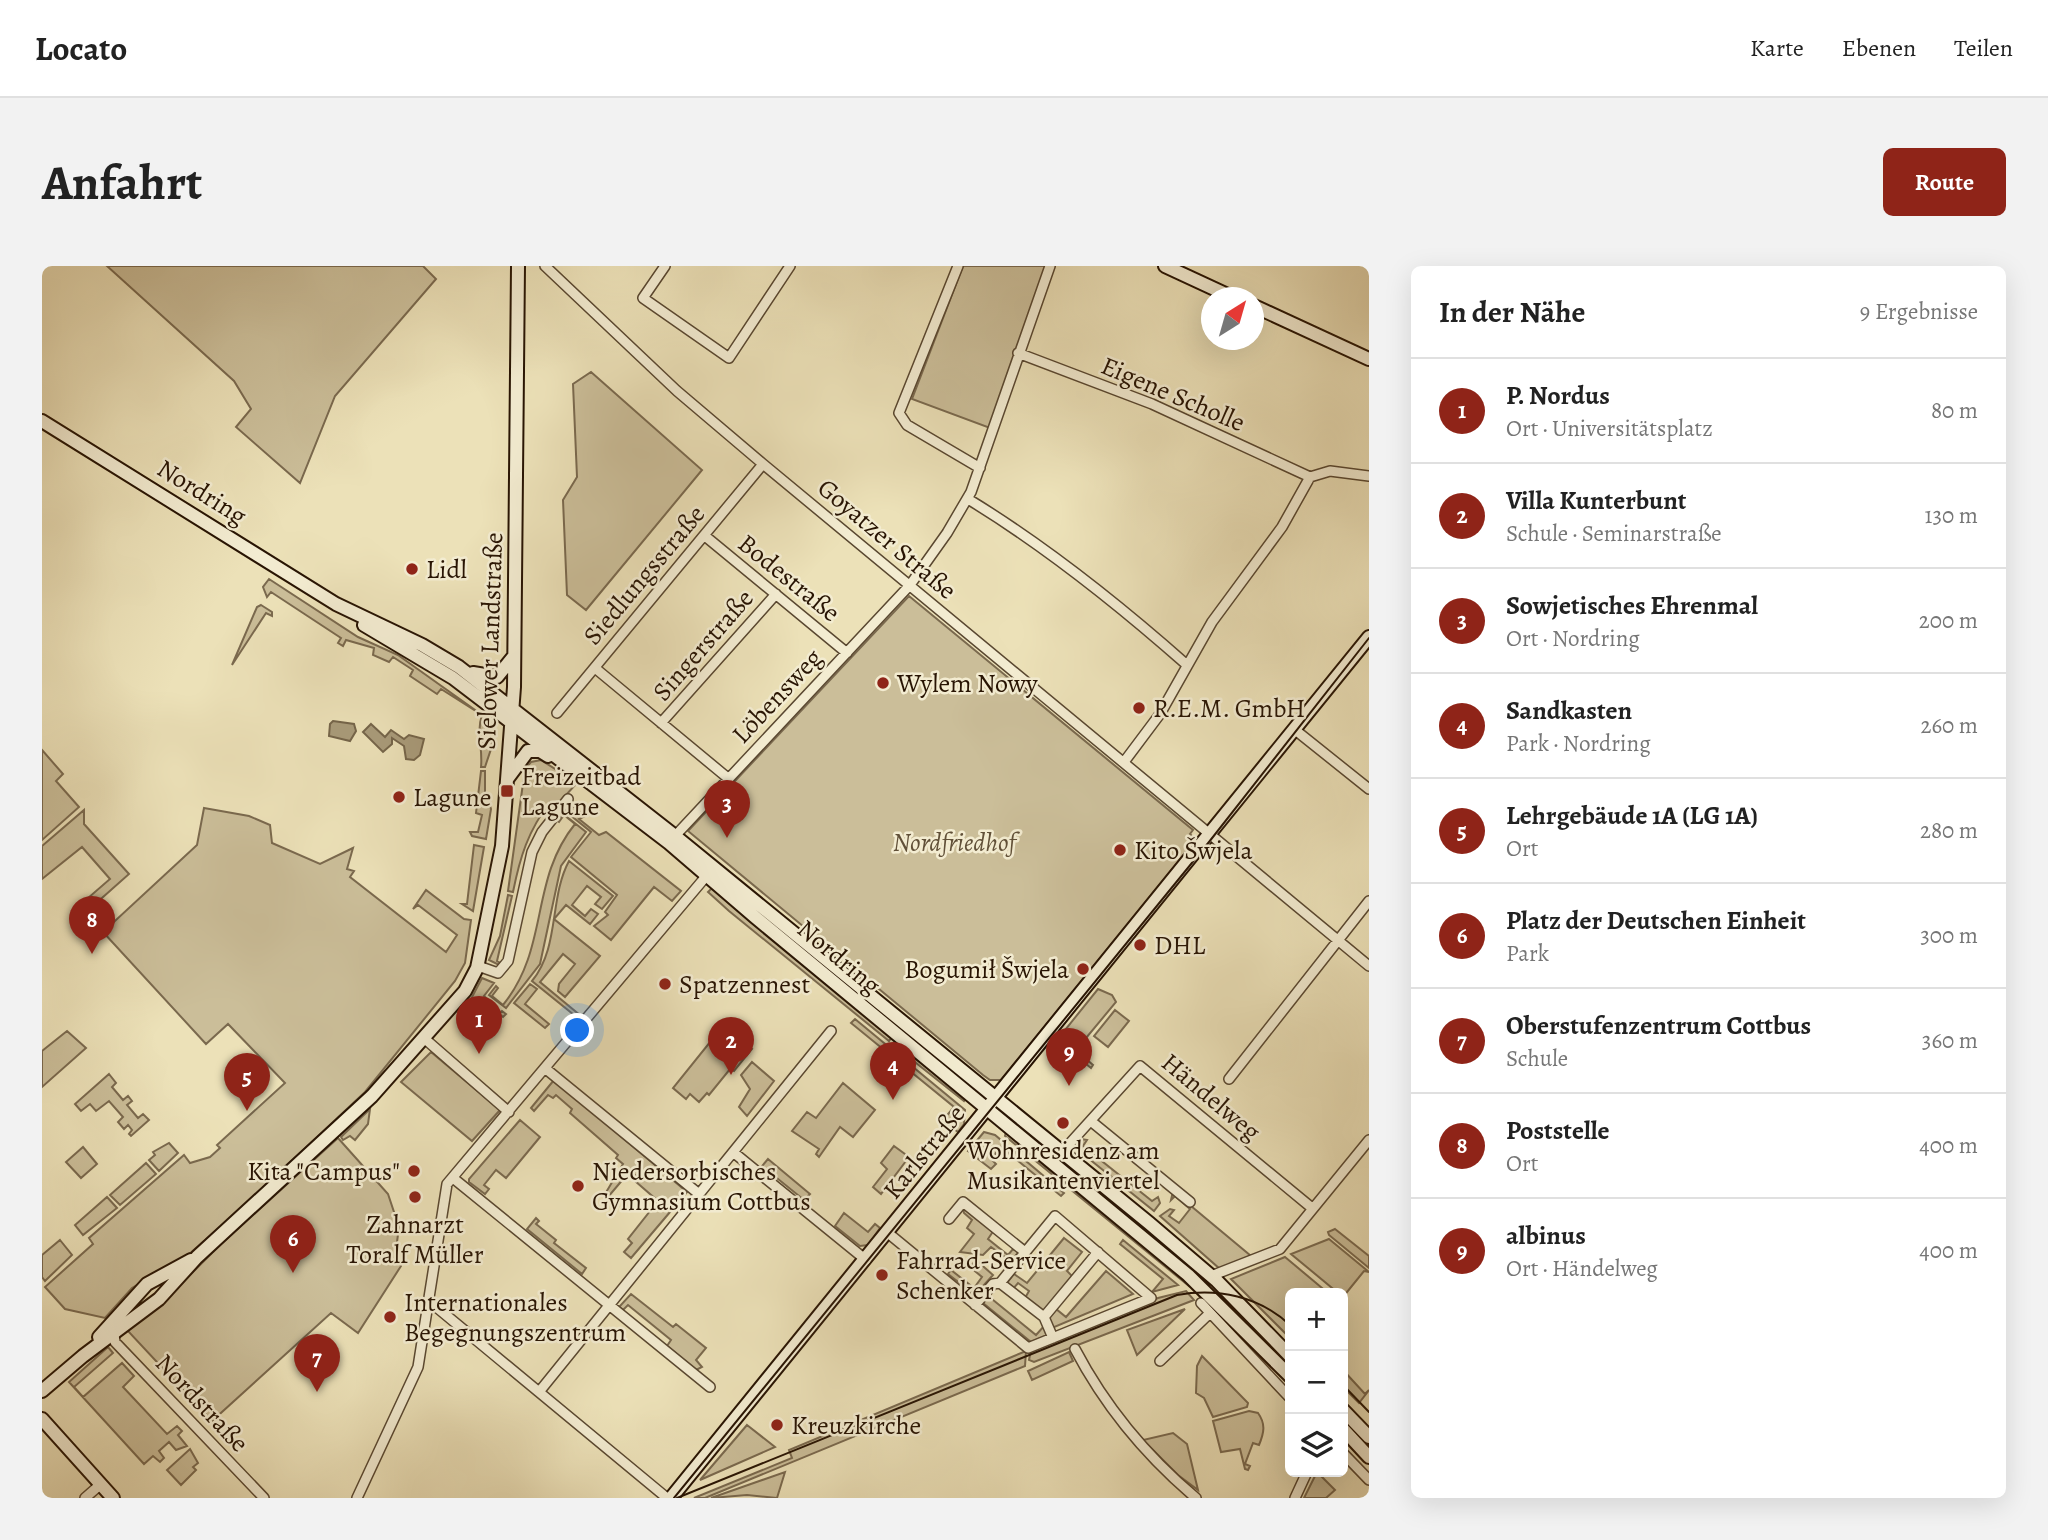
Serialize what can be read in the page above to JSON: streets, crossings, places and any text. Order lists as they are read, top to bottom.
{
  "streets": {
    "main road": ["Nordring", "Sielower Landstraße", "Karlstraße"],
    "street": [
      "Eigene Scholle",
      "Goyatzer Straße",
      "Siedlungsstraße",
      "Bodestraße",
      "Singerstraße",
      "Löbensweg",
      "Händelweg",
      "Nordstraße"
    ]
  },
  "crossings": [
    ["Nordring", "Sielower Landstraße"],
    ["Nordring", "Löbensweg"],
    ["Nordring", "Händelweg"],
    ["Nordring", "Karlstraße"],
    ["Goyatzer Straße", "Siedlungsstraße"],
    ["Goyatzer Straße", "Löbensweg"],
    ["Goyatzer Straße", "Karlstraße"],
    ["Siedlungsstraße", "Bodestraße"],
    ["Bodestraße", "Singerstraße"],
    ["Bodestraße", "Löbensweg"]
  ],
  "parks": ["Nordfriedhof"],
  "places": {
    "other": [
      "Lidl",
      "Wylem Nowy",
      "R.E.M. GmbH",
      "Lagune",
      "Kito Šwjela",
      "DHL",
      "Bogumił Šwjela",
      "Spatzennest",
      "Wohnresidenz am Musikantenviertel",
      "Kita \"Campus\"",
      "Niedersorbisches Gymnasium Cottbus",
      "Zahnarzt Toralf Müller",
      "Fahrrad-Service Schenker",
      "Internationales Begegnungszentrum",
      "Kreuzkirche"
    ],
    "transit": ["Freizeitbad Lagune"]
  },
  "north": "top right",
  "page": {
    "header": "Locato",
    "nav": ["Karte", "Ebenen", "Teilen"],
    "buttons": "Route",
    "title": "Anfahrt",
    "heading": ["In der Nähe", "9 Ergebnisse"],
    "list": [
      {
        "mark": "1",
        "name": "P. Nordus",
        "note": "Ort · Universitätsplatz",
        "value": "80 m"
      },
      {
        "mark": "2",
        "name": "Villa Kunterbunt",
        "note": "Schule · Seminarstraße",
        "value": "130 m"
      },
      {
        "mark": "3",
        "name": "Sowjetisches Ehrenmal",
        "note": "Ort · Nordring",
        "value": "200 m"
      },
      {
        "mark": "4",
        "name": "Sandkasten",
        "note": "Park · Nordring",
        "value": "260 m"
      },
      {
        "mark": "5",
        "name": "Lehrgebäude 1A (LG 1A)",
        "note": "Ort",
        "value": "280 m"
      },
      {
        "mark": "6",
        "name": "Platz der Deutschen Einheit",
        "note": "Park",
        "value": "300 m"
      },
      {
        "mark": "7",
        "name": "Oberstufenzentrum Cottbus",
        "note": "Schule",
        "value": "360 m"
      },
      {
        "mark": "8",
        "name": "Poststelle",
        "note": "Ort",
        "value": "400 m"
      },
      {
        "mark": "9",
        "name": "albinus",
        "note": "Ort · Händelweg",
        "value": "400 m"
      }
    ],
    "pins": [
      "3",
      "8",
      "1",
      "2",
      "9",
      "4",
      "5",
      "6",
      "7"
    ],
    "map_buttons": ["+", "−"]
  }
}
